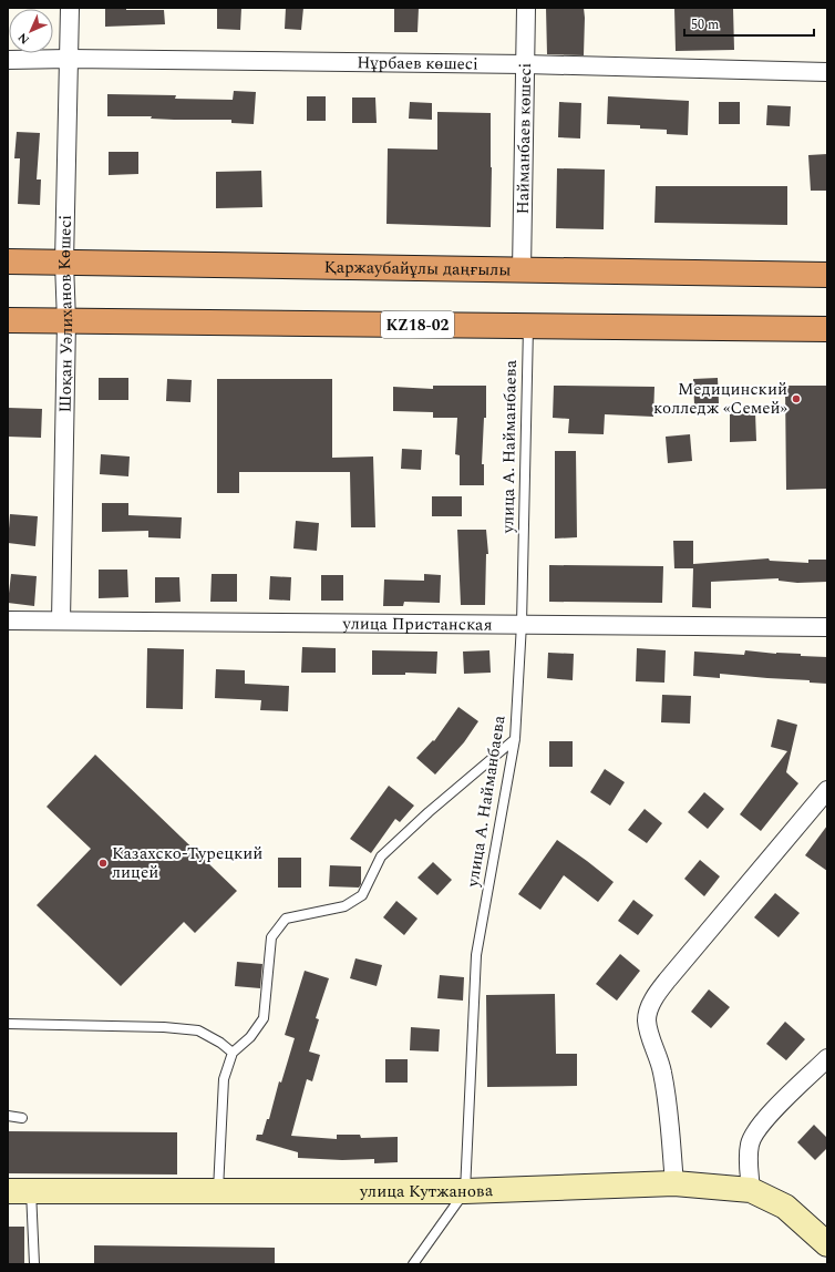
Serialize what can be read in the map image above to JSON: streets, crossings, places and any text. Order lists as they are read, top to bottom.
{
  "streets": {
    "highway": ["Қаржаубайұлы даңғылы", "KZ18-02"],
    "street": [
      "Нұрбаев көшесі",
      "Найманбаев көшесі",
      "Шоқан Уәлиханов Көшесі",
      "улица Пристанская",
      "улица Кутжанова"
    ],
    "lane": ["улица А. Найманбаева"]
  },
  "crossings": [
    ["Нұрбаев көшесі", "Найманбаев көшесі"],
    ["Нұрбаев көшесі", "Шоқан Уәлиханов Көшесі"],
    ["Найманбаев көшесі", "Қаржаубайұлы даңғылы"],
    ["Қаржаубайұлы даңғылы", "Шоқан Уәлиханов Көшесі"],
    ["Шоқан Уәлиханов Көшесі", "KZ18-02"],
    ["Шоқан Уәлиханов Көшесі", "улица Пристанская"],
    ["KZ18-02", "улица А. Найманбаева"],
    ["улица А. Найманбаева", "улица Пристанская"],
    ["улица А. Найманбаева", "улица Кутжанова"]
  ],
  "places": ["Медицинский колледж «Семей»", "Казахско-Турецкий лицей"],
  "scale_bar": "50 m",
  "north": "bottom left"
}
